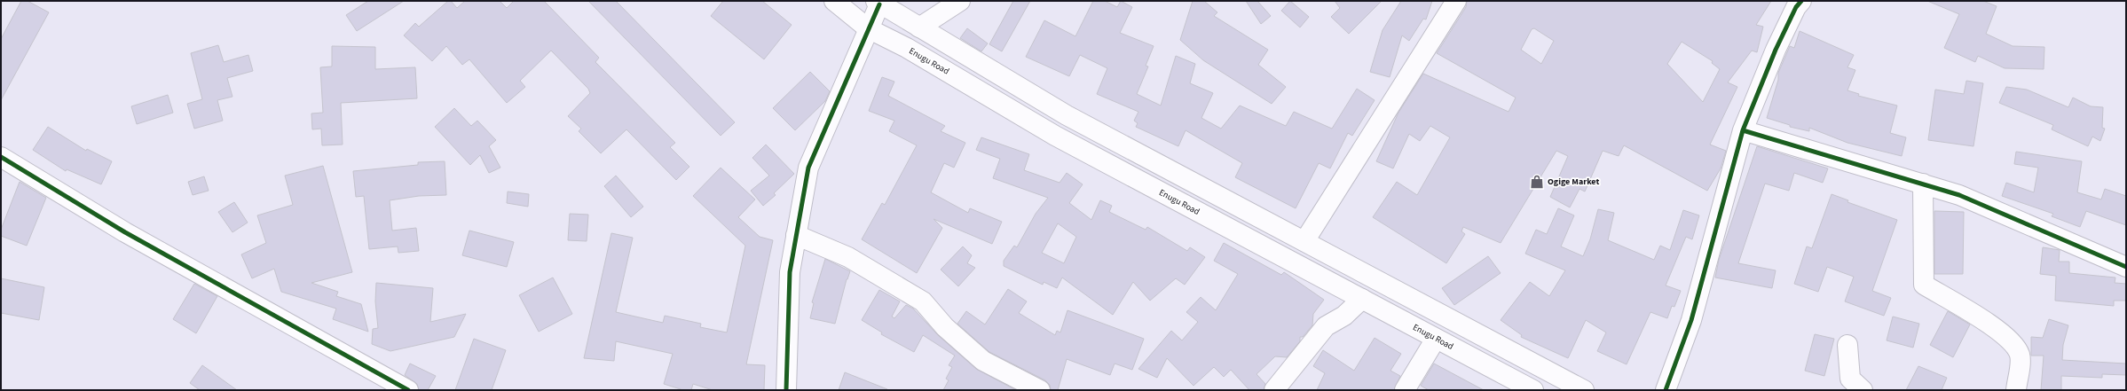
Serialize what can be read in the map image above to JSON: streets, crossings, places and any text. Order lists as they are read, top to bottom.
{
  "streets": {
    "street": ["Enugu Road"]
  },
  "places": {
    "shop": ["Ogige Market"]
  }
}
